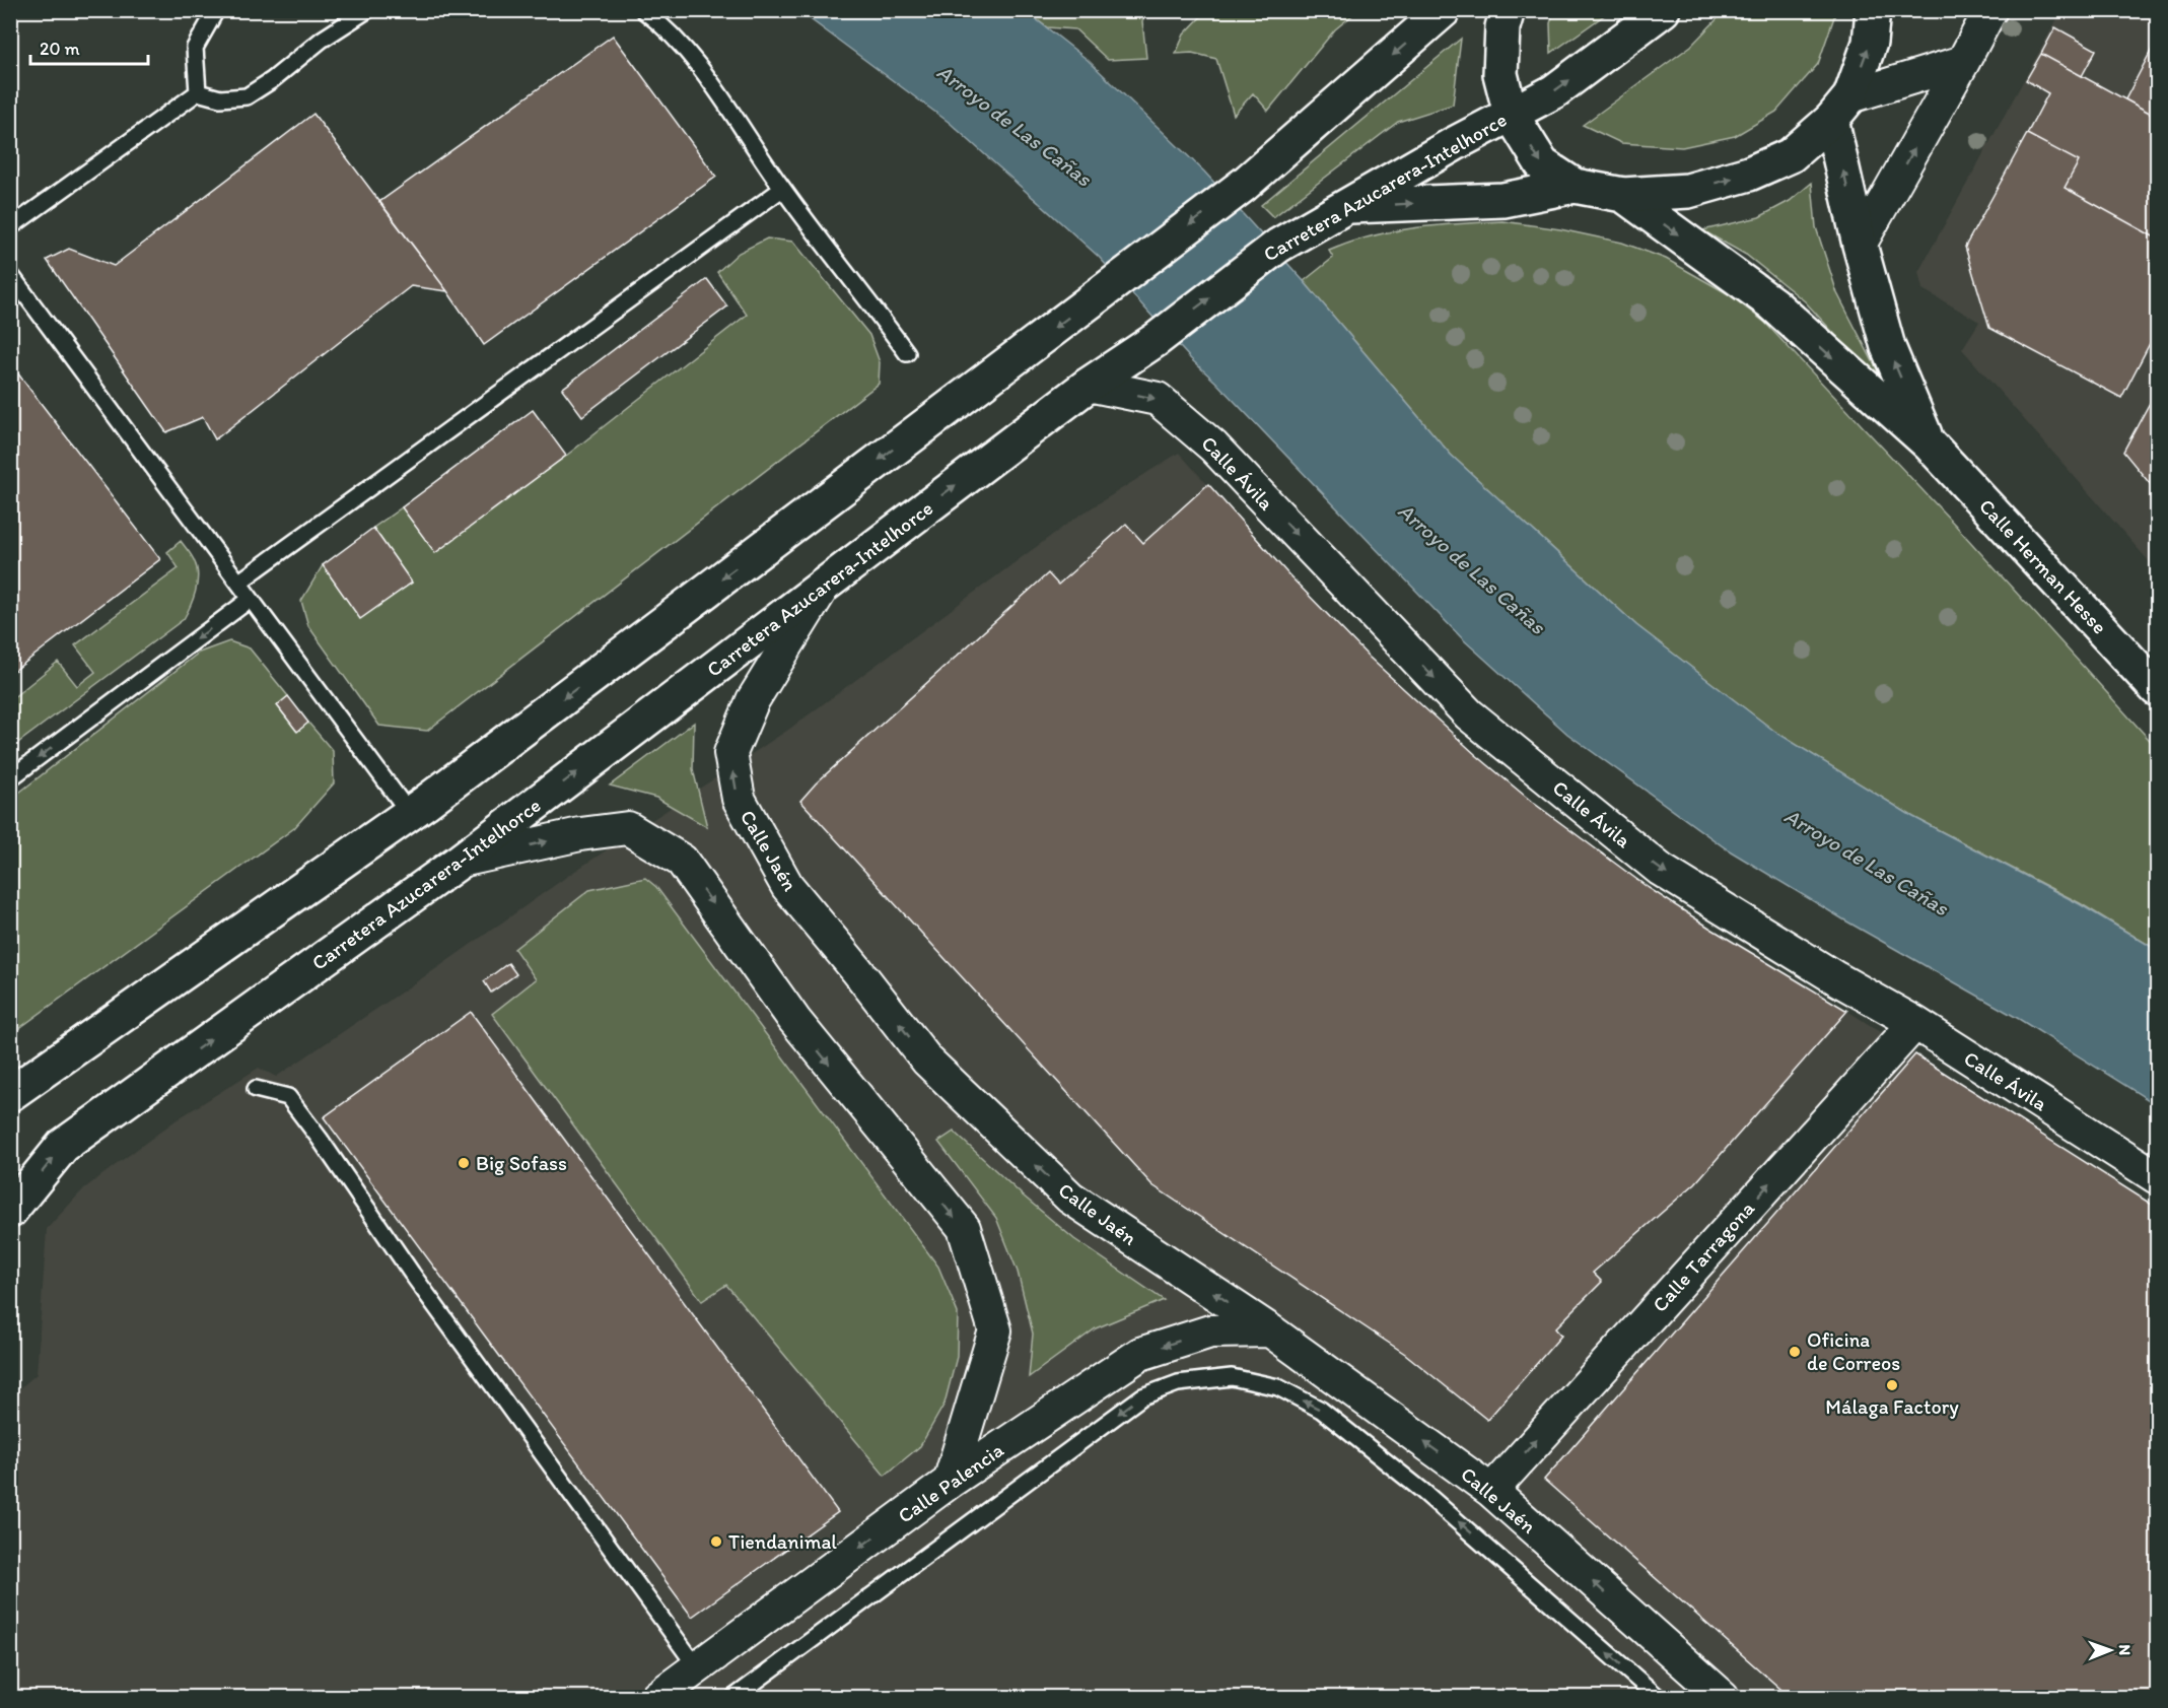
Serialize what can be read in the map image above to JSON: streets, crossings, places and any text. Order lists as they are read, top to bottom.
{
  "streets": {
    "main road": ["Carretera Azucarera-Intelhorce", "Calle Herman Hesse"],
    "street": [
      "Calle Ávila",
      "Calle Jaén",
      "Calle Tarragona",
      "Calle Palencia"
    ]
  },
  "crossings": [
    ["Carretera Azucarera-Intelhorce", "Calle Ávila"],
    ["Carretera Azucarera-Intelhorce", "Calle Jaén"],
    ["Calle Ávila", "Calle Tarragona"],
    ["Calle Jaén", "Calle Tarragona"],
    ["Calle Jaén", "Calle Palencia"]
  ],
  "one_way": [
    "Calle Ávila",
    "Calle Jaén",
    "Calle Tarragona",
    "Calle Palencia"
  ],
  "water": ["Arroyo de Las Cañas"],
  "places": [
    "Big Sofass",
    "Oficina de Correos",
    "Málaga Factory",
    "Tiendanimal"
  ],
  "scale_bar": "20 m",
  "north": "right"
}
